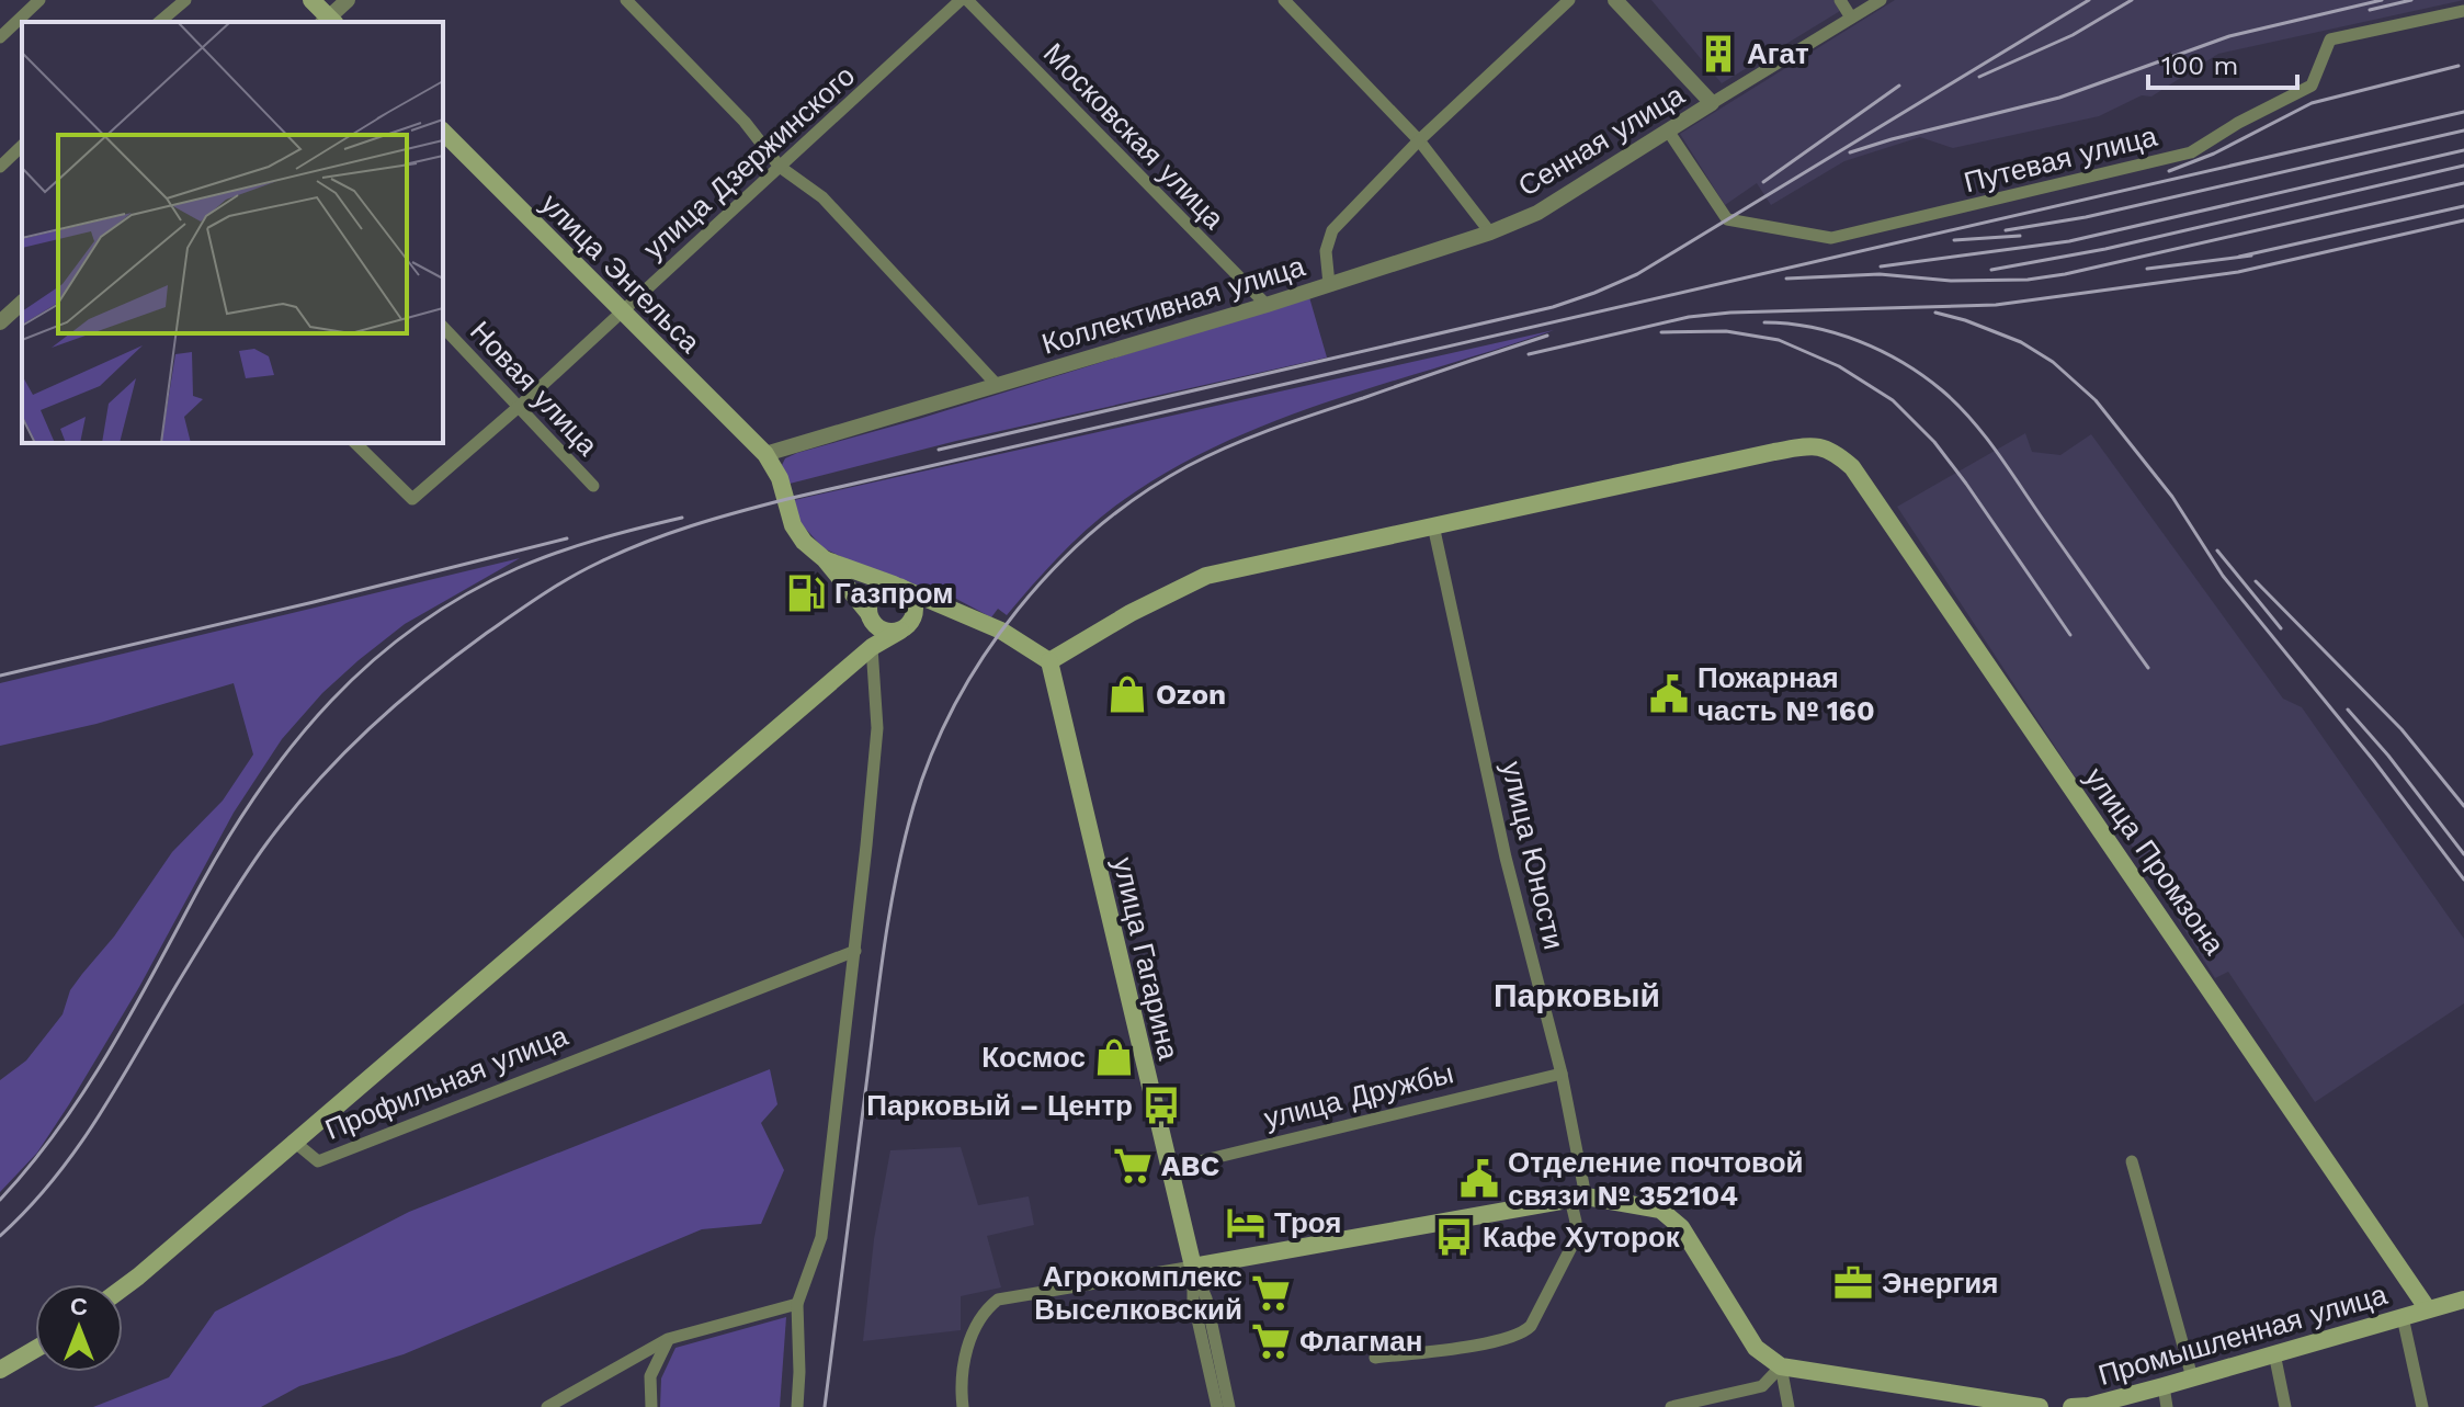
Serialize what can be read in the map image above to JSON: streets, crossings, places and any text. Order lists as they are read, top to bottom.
{
  "streets": {
    "main road": [
      "улица Энгельса",
      "улица Промзона",
      "улица Гагарина",
      "Профильная улица",
      "Промышленная улица"
    ],
    "street": [
      "Московская улица",
      "Сенная улица",
      "Путевая улица",
      "улица Дзержинского",
      "Коллективная улица",
      "Новая улица",
      "улица Юности",
      "улица Дружбы"
    ]
  },
  "crossings": [
    ["Московская улица", "улица Дзержинского"],
    ["Московская улица", "Коллективная улица"],
    ["Сенная улица", "Путевая улица"],
    ["Сенная улица", "Коллективная улица"],
    ["улица Дзержинского", "улица Энгельса"],
    ["улица Дзержинского", "Новая улица"],
    ["улица Энгельса", "Коллективная улица"],
    ["улица Юности", "улица Промзона"],
    ["улица Юности", "улица Дружбы"],
    ["улица Промзона", "Промышленная улица"],
    ["улица Гагарина", "улица Дружбы"]
  ],
  "districts": ["Парковый"],
  "places": {
    "building": ["Агат"],
    "fuel station": ["Газпром"],
    "shop": ["Ozon", "Космос"],
    "public building": ["Пожарная часть № 160", "Отделение почтовой связи № 352104"],
    "bus stop": ["Парковый – Центр", "Кафе Хуторок"],
    "supermarket": ["ABC", "Агрокомплекс Выселковский", "Флагман"],
    "hotel": ["Троя"],
    "office": ["Энергия"]
  },
  "scale_bar": "100 m",
  "north": "top"
}
